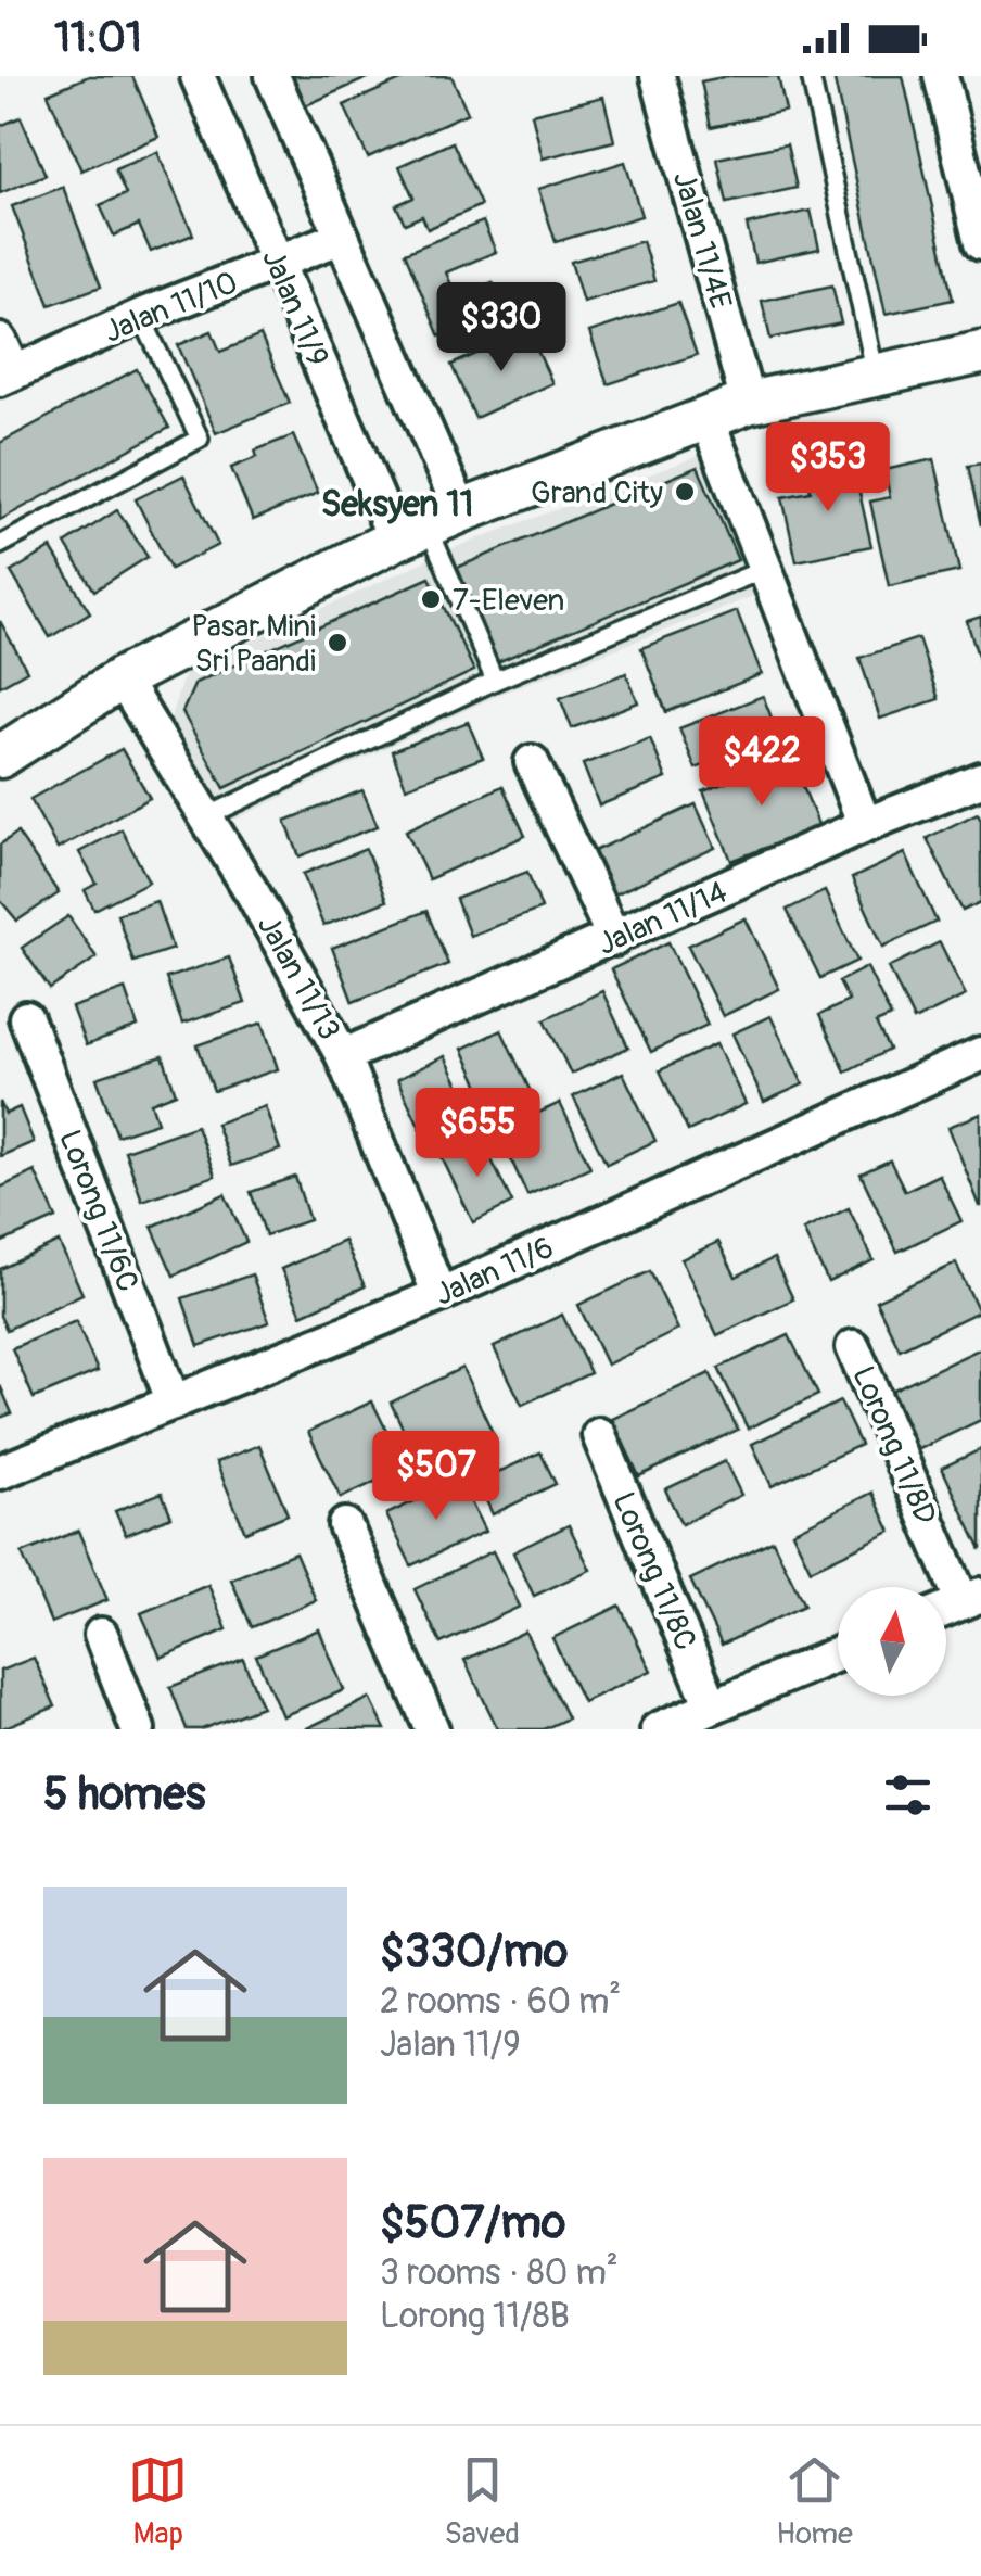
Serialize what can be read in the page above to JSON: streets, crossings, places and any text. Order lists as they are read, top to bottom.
{
  "streets": {
    "street": [
      "Jalan 11/4E",
      "Jalan 11/10",
      "Jalan 11/9",
      "Jalan 11/14",
      "Jalan 11/13",
      "Lorong 11/6C",
      "Jalan 11/6",
      "Lorong 11/8D",
      "Lorong 11/8C"
    ]
  },
  "crossings": [
    ["Jalan 11/10", "Jalan 11/9"],
    ["Jalan 11/14", "Jalan 11/13"],
    ["Jalan 11/13", "Jalan 11/6"],
    ["Lorong 11/6C", "Jalan 11/6"]
  ],
  "districts": ["Seksyen 11"],
  "places": ["Grand City", "7-Eleven", "Pasar Mini Sri Paandi"],
  "north": "top",
  "page": {
    "status": "11:01",
    "price": [
      "$330",
      "$353",
      "$422",
      "$655",
      "$507"
    ],
    "heading": "5 homes",
    "list": [
      {
        "name": "$330/mo",
        "note": "2 rooms · 60 m² · Jalan 11/9"
      },
      {
        "name": "$507/mo",
        "note": "3 rooms · 80 m² · Lorong 11/8B"
      }
    ],
    "tabs": ["Map", "Saved", "Home"]
  }
}
